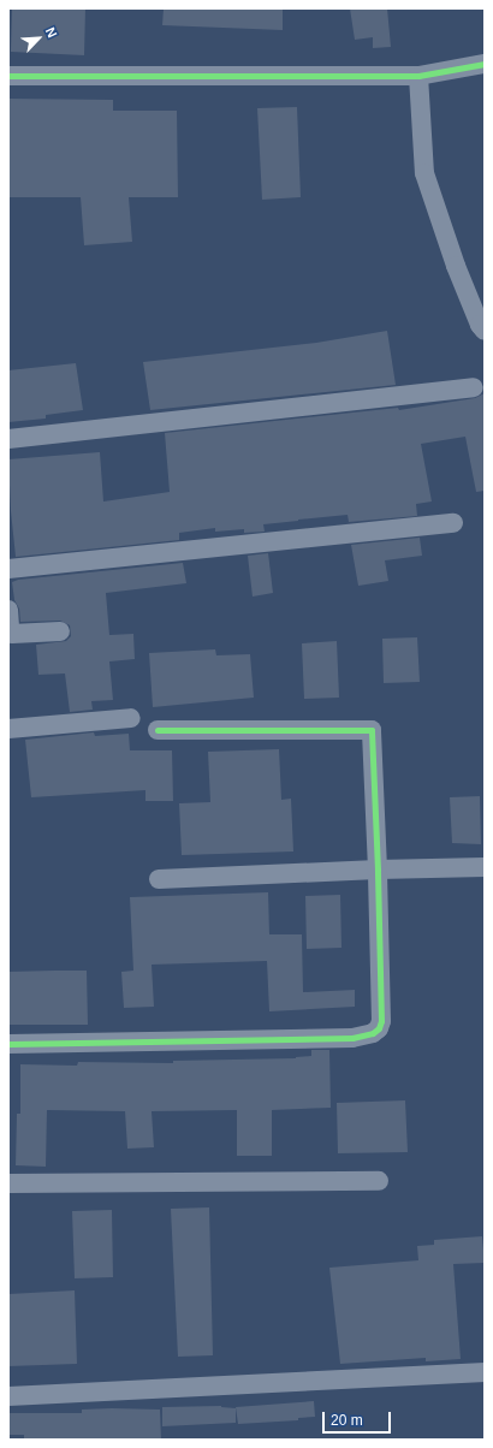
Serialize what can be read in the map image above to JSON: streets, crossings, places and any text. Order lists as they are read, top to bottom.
{
  "scale_bar": "20 m",
  "north": "top right"
}
